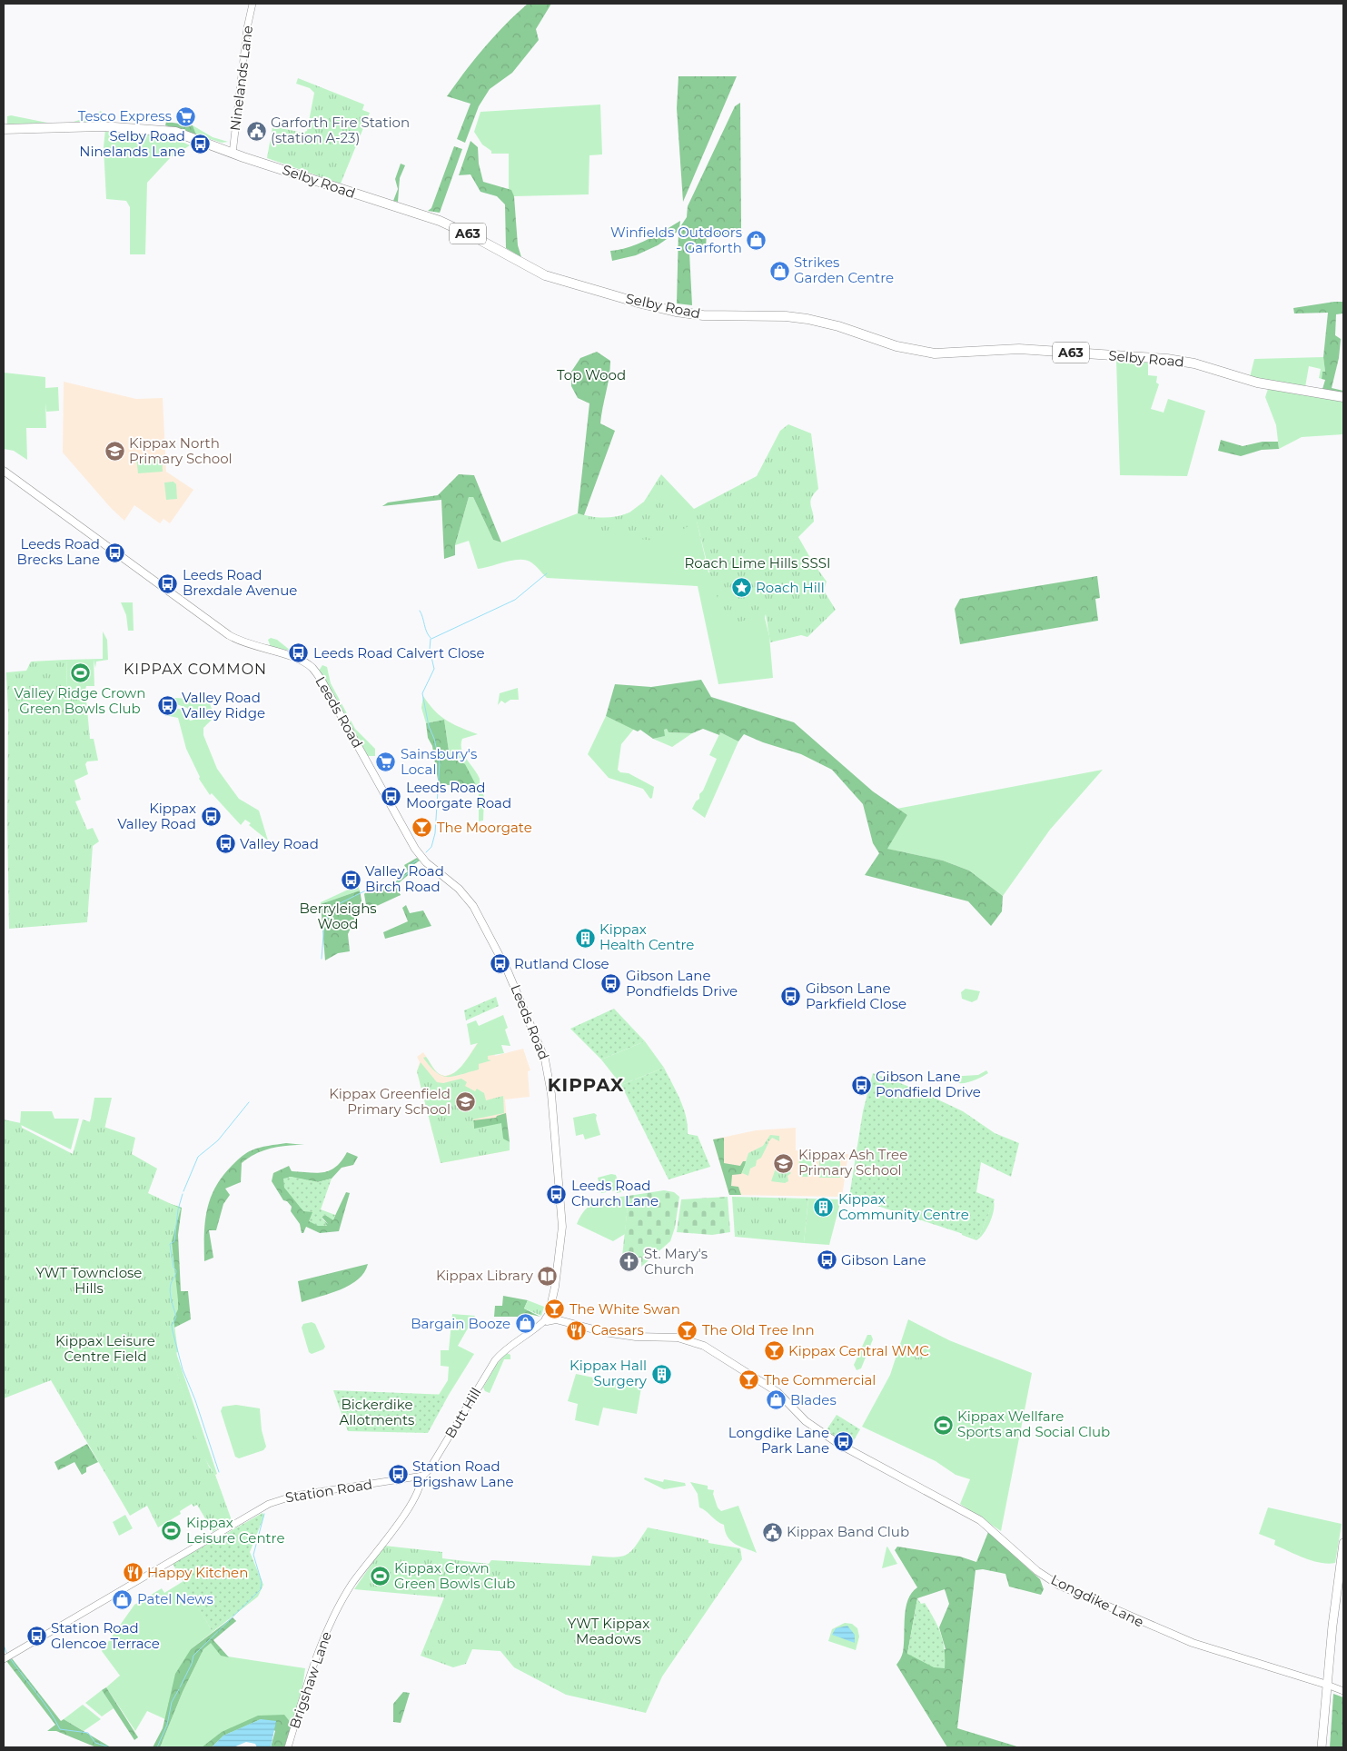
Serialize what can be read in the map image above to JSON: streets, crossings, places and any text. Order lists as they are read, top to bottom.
{
  "streets": {
    "highway": ["Selby Road", "A63"],
    "main road": ["Leeds Road", "Longdike Lane"],
    "street": [
      "Ninelands Lane",
      "Butt Hill",
      "Station Road",
      "Brigshaw Lane"
    ]
  },
  "crossings": [
    ["Ninelands Lane", "Selby Road"],
    ["Leeds Road", "Butt Hill"],
    ["Leeds Road", "Longdike Lane"],
    ["Butt Hill", "Station Road"],
    ["Butt Hill", "Longdike Lane"],
    ["Butt Hill", "Brigshaw Lane"],
    ["Station Road", "Brigshaw Lane"]
  ],
  "districts": ["KIPPAX COMMON", "KIPPAX"],
  "parks": [
    "Top Wood",
    "Roach Lime Hills SSSI",
    "Berryleighs Wood",
    "YWT Townclose Hills",
    "Kippax Leisure Centre Field",
    "Bickerdike Allotments",
    "YWT Kippax Meadows"
  ],
  "places": {
    "supermarket": ["Tesco Express", "Sainsbury's Local"],
    "public building": ["Garforth Fire Station (station A-23)", "Kippax Band Club"],
    "bus stop": [
      "Selby Road Ninelands Lane",
      "Leeds Road Brecks Lane",
      "Leeds Road Brexdale Avenue",
      "Leeds Road Calvert Close",
      "Valley Road Valley Ridge",
      "Leeds Road Moorgate Road",
      "Kippax Valley Road",
      "Valley Road",
      "Valley Road Birch Road",
      "Rutland Close",
      "Gibson Lane Pondfields Drive",
      "Gibson Lane Parkfield Close",
      "Gibson Lane Pondfield Drive",
      "Leeds Road Church Lane",
      "Gibson Lane",
      "Longdike Lane Park Lane",
      "Station Road Brigshaw Lane",
      "Station Road Glencoe Terrace"
    ],
    "shop": [
      "Winfields Outdoors - Garforth",
      "Strikes Garden Centre",
      "Bargain Booze",
      "Blades",
      "Patel News"
    ],
    "school or university": ["Kippax North Primary School", "Kippax Greenfield Primary School", "Kippax Ash Tree Primary School"],
    "place": ["Roach Hill"],
    "sports": [
      "Valley Ridge Crown Green Bowls Club",
      "Kippax Wellfare Sports and Social Club",
      "Kippax Leisure Centre",
      "Kippax Crown Green Bowls Club"
    ],
    "bar": [
      "The Moorgate",
      "The White Swan",
      "The Old Tree Inn",
      "Kippax Central WMC",
      "The Commercial"
    ],
    "building": ["Kippax Health Centre", "Kippax Community Centre", "Kippax Hall Surgery"],
    "church": ["St. Mary's Church"],
    "library": ["Kippax Library"],
    "restaurant": ["Caesars", "Happy Kitchen"]
  }
}
